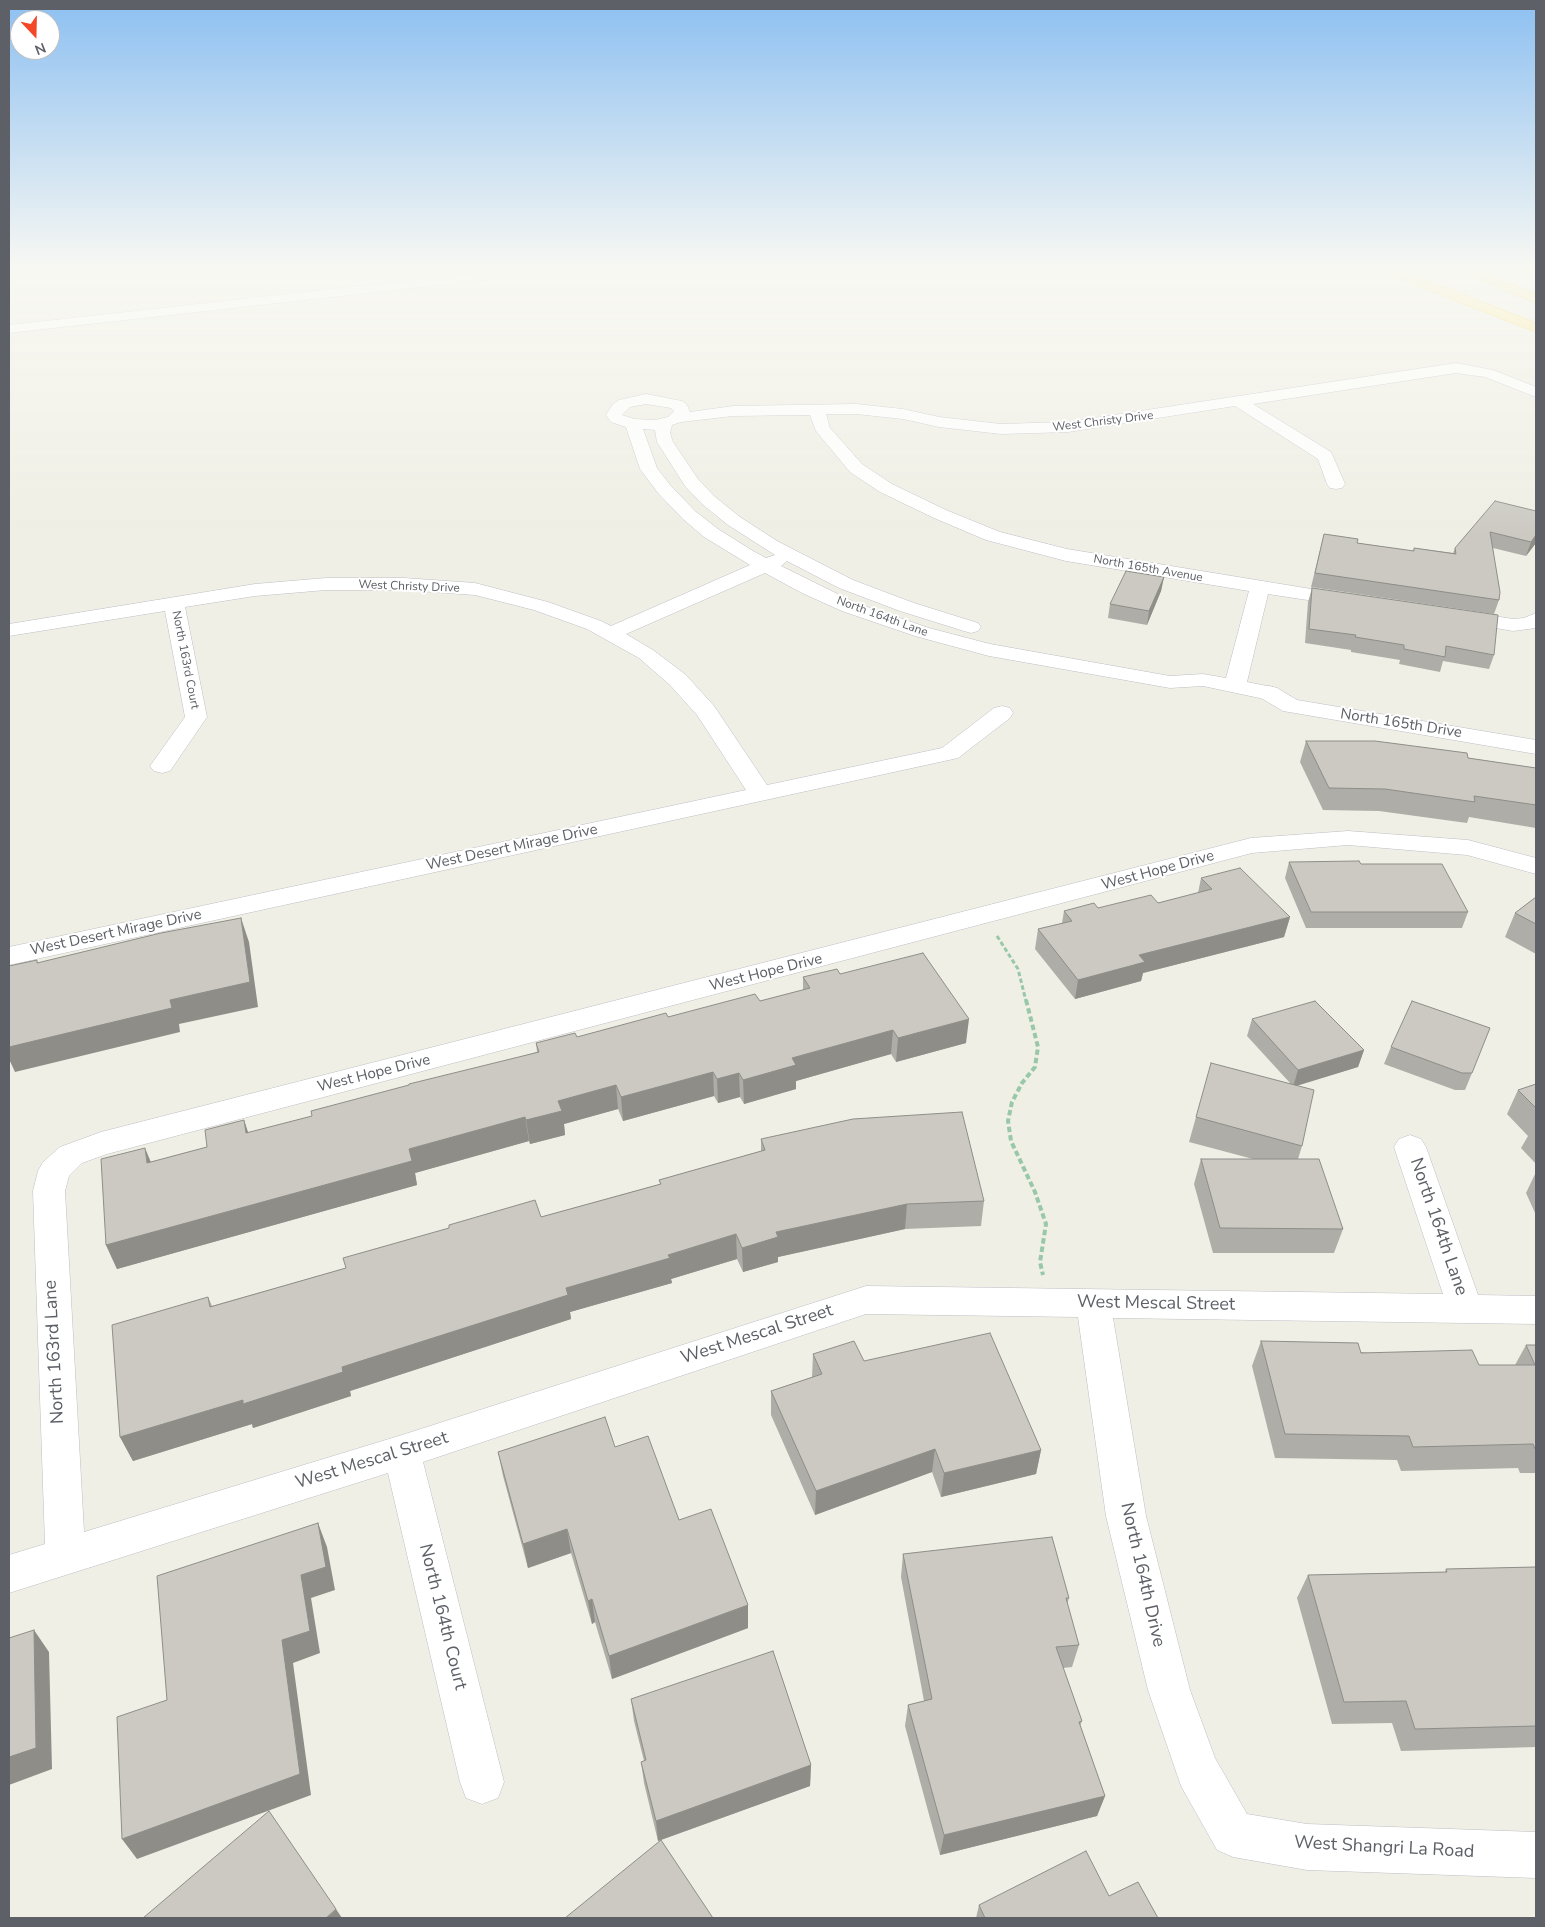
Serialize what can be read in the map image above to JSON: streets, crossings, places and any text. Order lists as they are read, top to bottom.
{
  "streets": {
    "street": [
      "West Christy Drive",
      "North 165th Avenue",
      "North 164th Lane",
      "North 163rd Court",
      "North 165th Drive",
      "West Desert Mirage Drive",
      "West Hope Drive",
      "West Mescal Street",
      "North 163rd Lane",
      "North 164th Drive",
      "North 164th Court",
      "West Shangri La Road"
    ]
  },
  "crossings": [
    ["West Christy Drive", "North 165th Avenue"],
    ["West Christy Drive", "North 164th Lane"],
    ["West Christy Drive", "North 163rd Court"],
    ["North 164th Lane", "North 165th Drive"],
    ["North 164th Lane", "West Mescal Street"],
    ["West Hope Drive", "North 163rd Lane"],
    ["West Mescal Street", "North 163rd Lane"],
    ["West Mescal Street", "North 164th Drive"],
    ["West Mescal Street", "North 164th Court"],
    ["North 164th Drive", "West Shangri La Road"]
  ],
  "north": "bottom"
}
